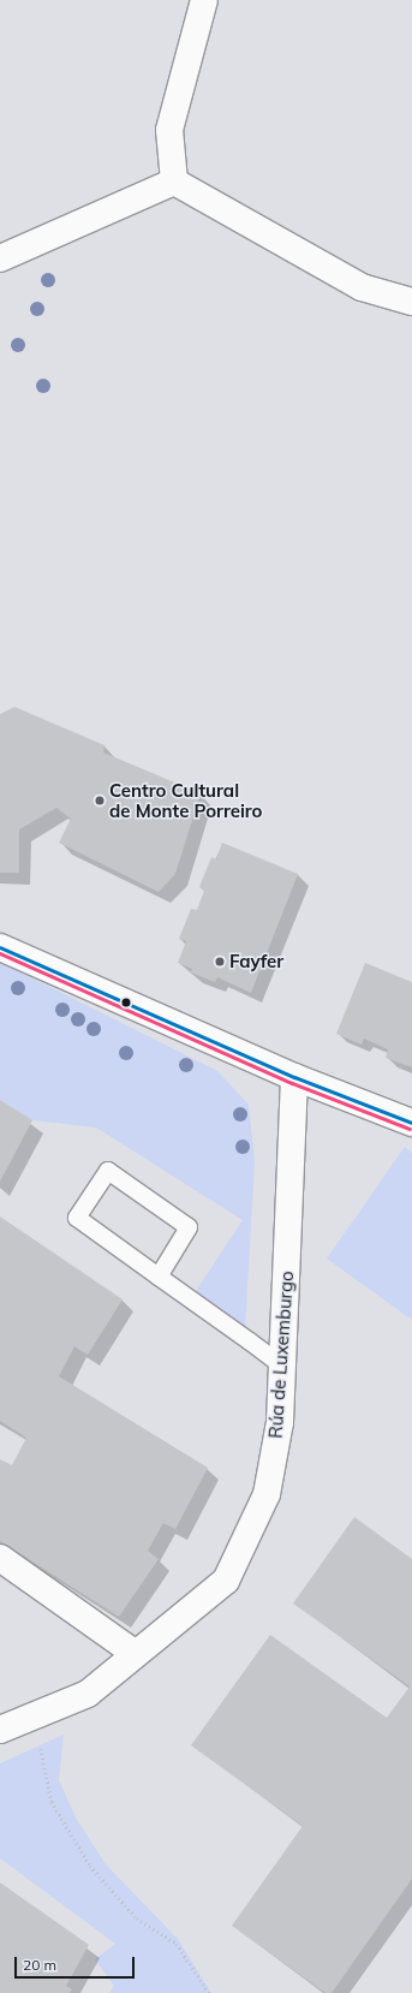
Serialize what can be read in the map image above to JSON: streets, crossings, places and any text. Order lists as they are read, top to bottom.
{
  "streets": {
    "street": ["Rúa de Luxemburgo"]
  },
  "places": ["Centro Cultural de Monte Porreiro", "Fayfer"],
  "scale_bar": "20 m"
}
